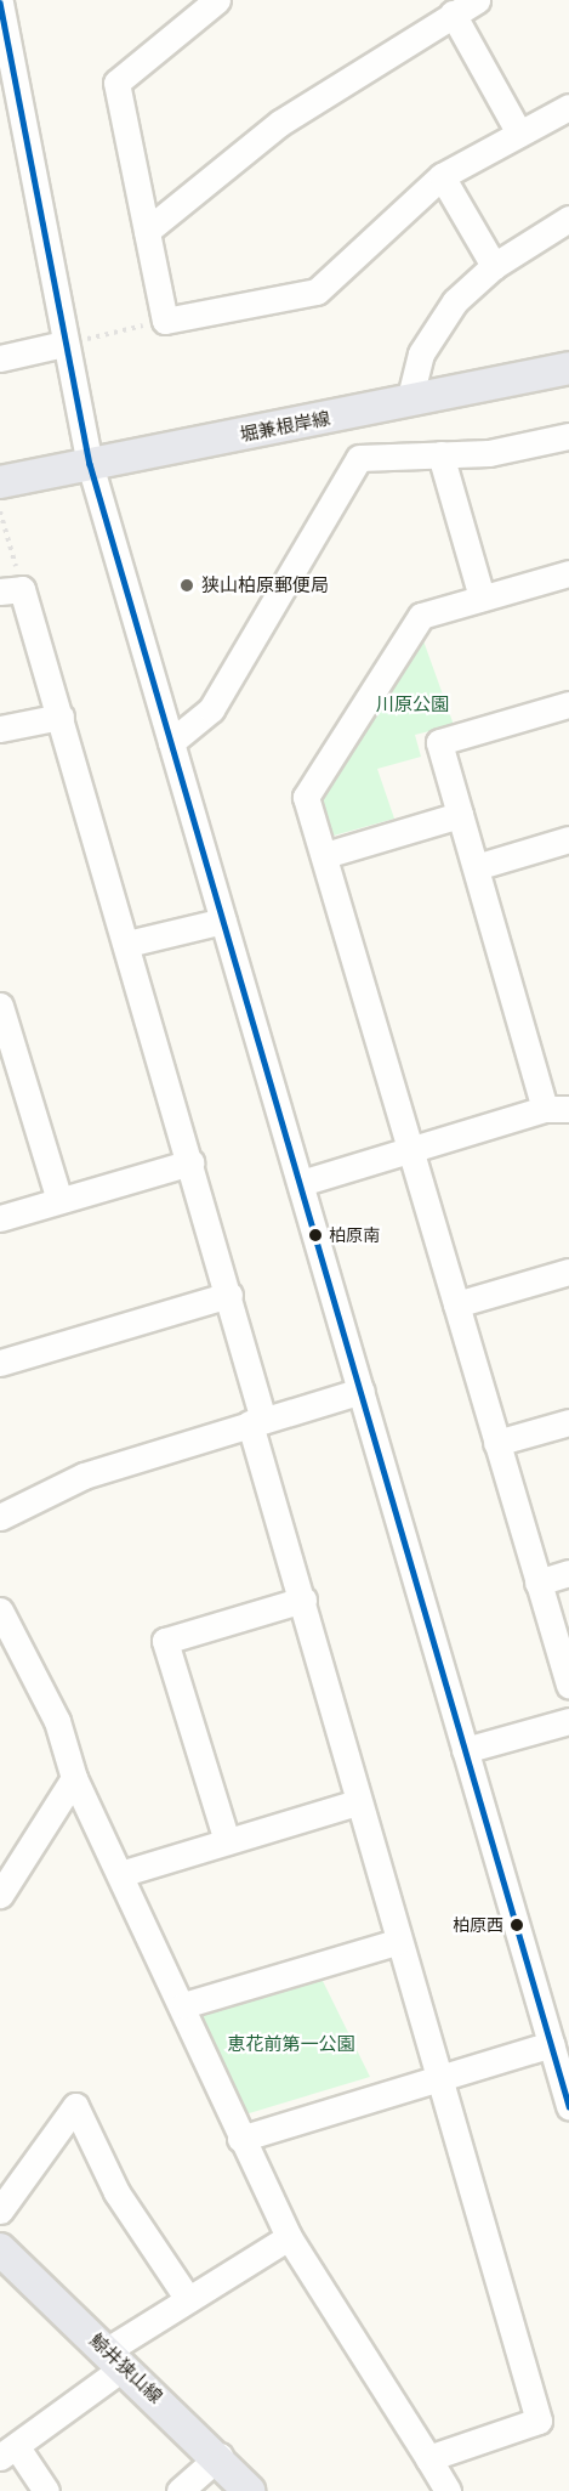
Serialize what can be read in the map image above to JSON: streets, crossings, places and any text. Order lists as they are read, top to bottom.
{
  "streets": {
    "main road": ["堀兼根岸線", "鯨井狭山線"]
  },
  "parks": ["川原公園", "恵花前第一公園"],
  "places": ["狭山柏原郵便局", "柏原南", "柏原西"]
}
